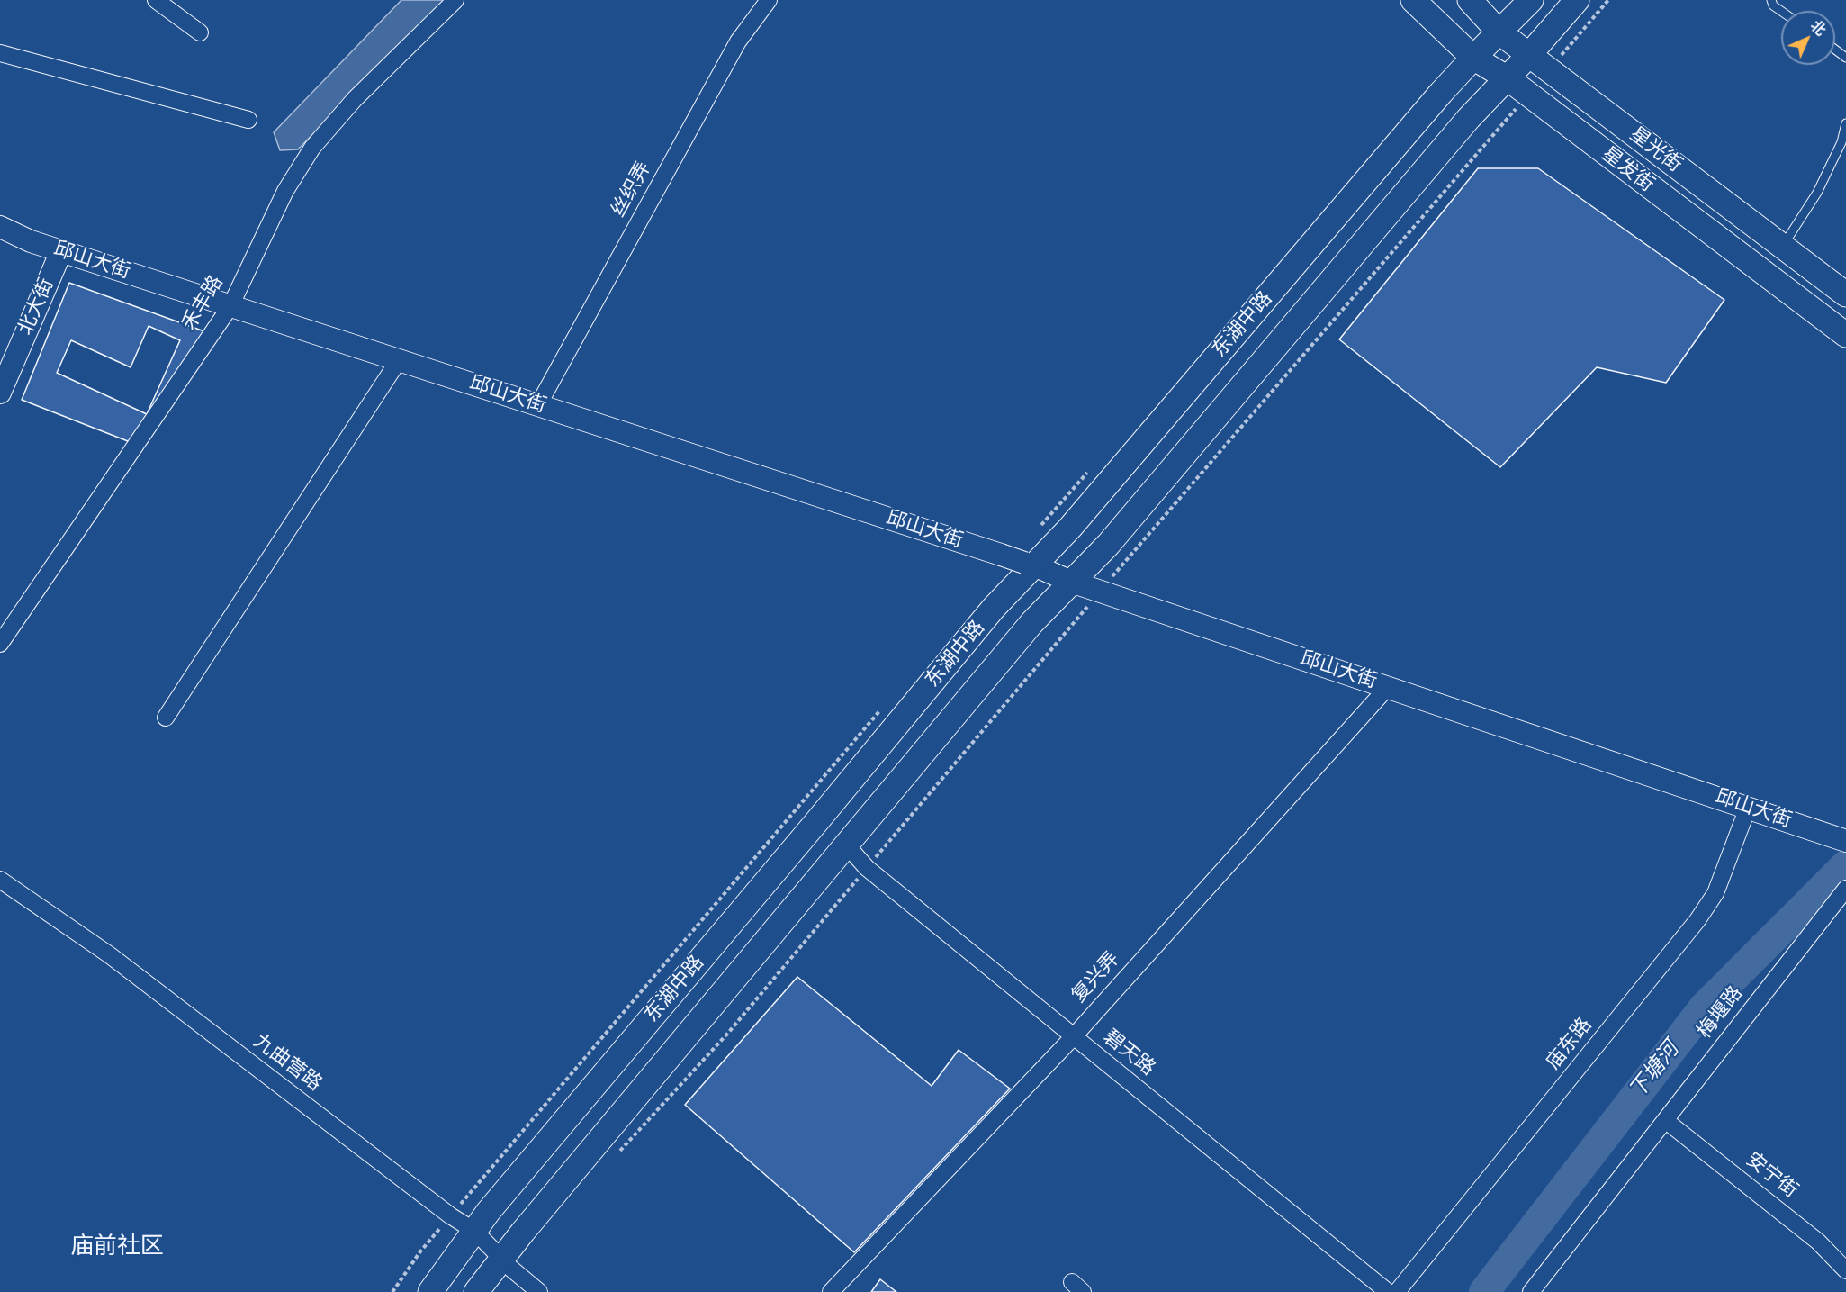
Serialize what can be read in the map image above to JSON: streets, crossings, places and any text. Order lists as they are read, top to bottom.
{
  "streets": {
    "main road": [
      "星光街",
      "星发街",
      "邱山大街",
      "北大街",
      "东湖中路"
    ],
    "street": [
      "丝织弄",
      "禾丰路",
      "复兴弄",
      "梅堰路",
      "庙东路",
      "碧天路",
      "九曲营路",
      "安宁街"
    ]
  },
  "crossings": [
    ["星光街", "东湖中路"],
    ["星发街", "东湖中路"],
    ["丝织弄", "邱山大街"],
    ["邱山大街", "禾丰路"],
    ["邱山大街", "北大街"],
    ["邱山大街", "东湖中路"],
    ["邱山大街", "复兴弄"],
    ["邱山大街", "庙东路"],
    ["东湖中路", "碧天路"],
    ["东湖中路", "九曲营路"],
    ["复兴弄", "碧天路"],
    ["梅堰路", "安宁街"]
  ],
  "districts": ["庙前社区"],
  "water": ["下塘河"],
  "north": "top right"
}
